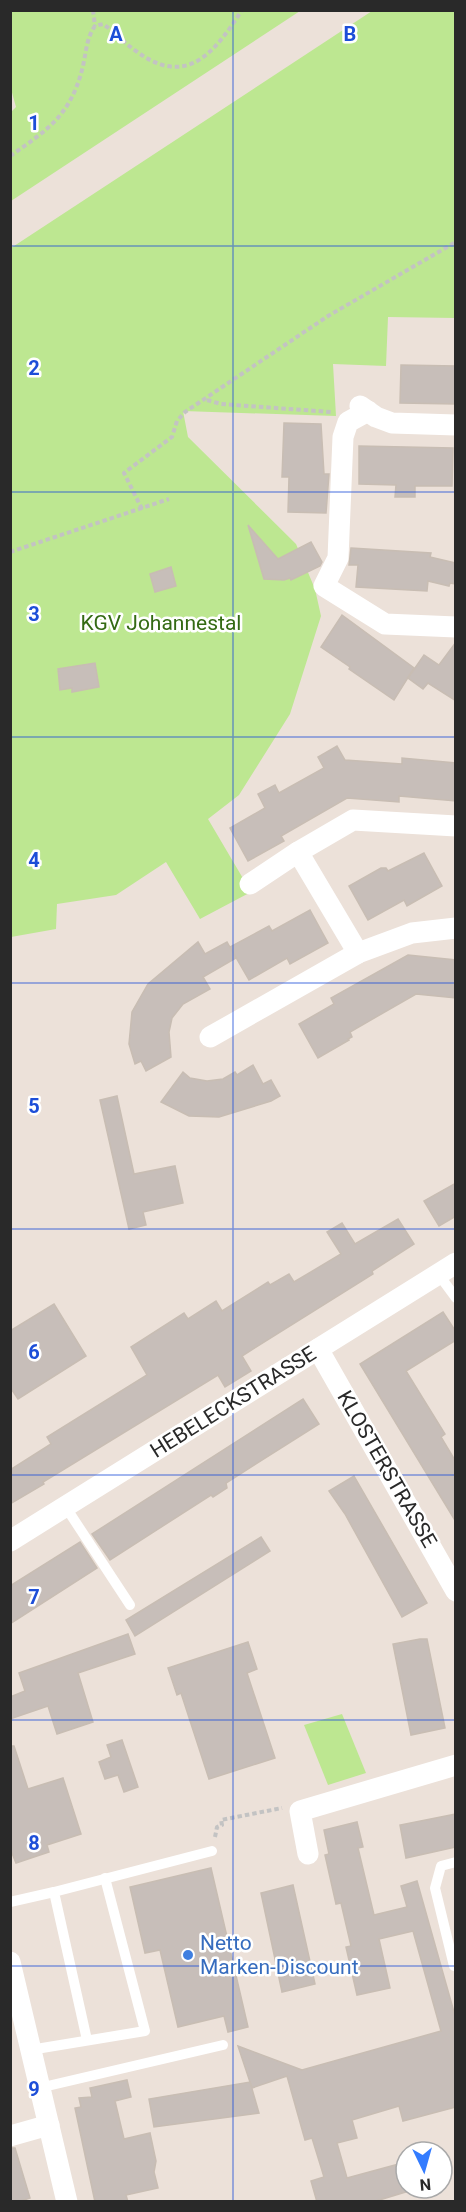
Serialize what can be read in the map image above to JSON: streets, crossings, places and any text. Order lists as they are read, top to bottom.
{
  "streets": {
    "street": ["HEBELECKSTRASSE", "KLOSTERSTRASSE"]
  },
  "crossings": [
    ["HEBELECKSTRASSE", "KLOSTERSTRASSE"]
  ],
  "parks": ["KGV Johannestal"],
  "places": ["Netto Marken-Discount"],
  "north": "bottom",
  "grid": {
    "columns": ["A", "B"],
    "rows": [
      "1",
      "2",
      "3",
      "4",
      "5",
      "6",
      "7",
      "8",
      "9"
    ]
  }
}
